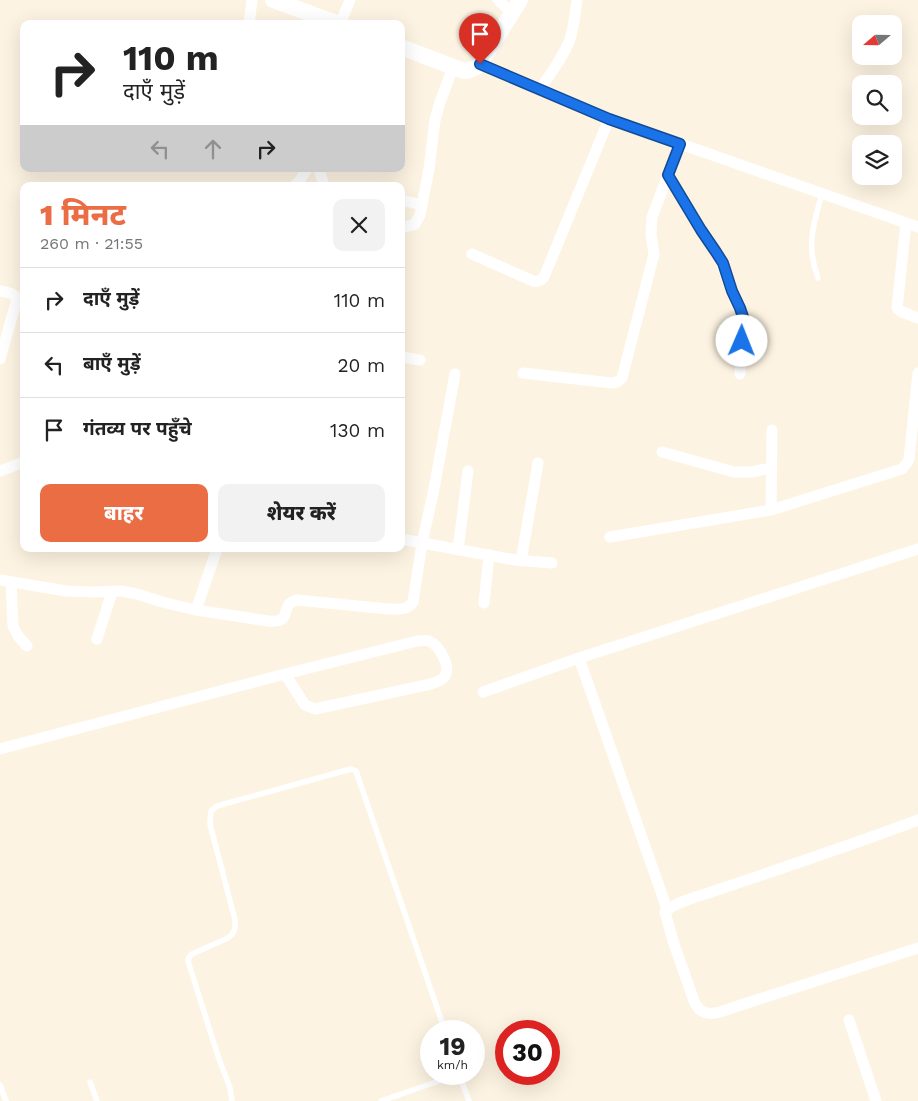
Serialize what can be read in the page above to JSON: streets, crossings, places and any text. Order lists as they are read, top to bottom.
{
  "north": "left",
  "page": {
    "turn": ["110 m", "दाएँ मुड़ें"],
    "heading": ["1 मिनट", "260 m · 21:55"],
    "list": [
      {
        "name": "दाएँ मुड़ें",
        "value": "110 m"
      },
      {
        "name": "बाएँ मुड़ें",
        "value": "20 m"
      },
      {
        "name": "गंतव्य पर पहुँचे",
        "value": "130 m"
      }
    ],
    "buttons": ["बाहर", "शेयर करें"],
    "speed": "19 km/h",
    "limit": "30"
  }
}
